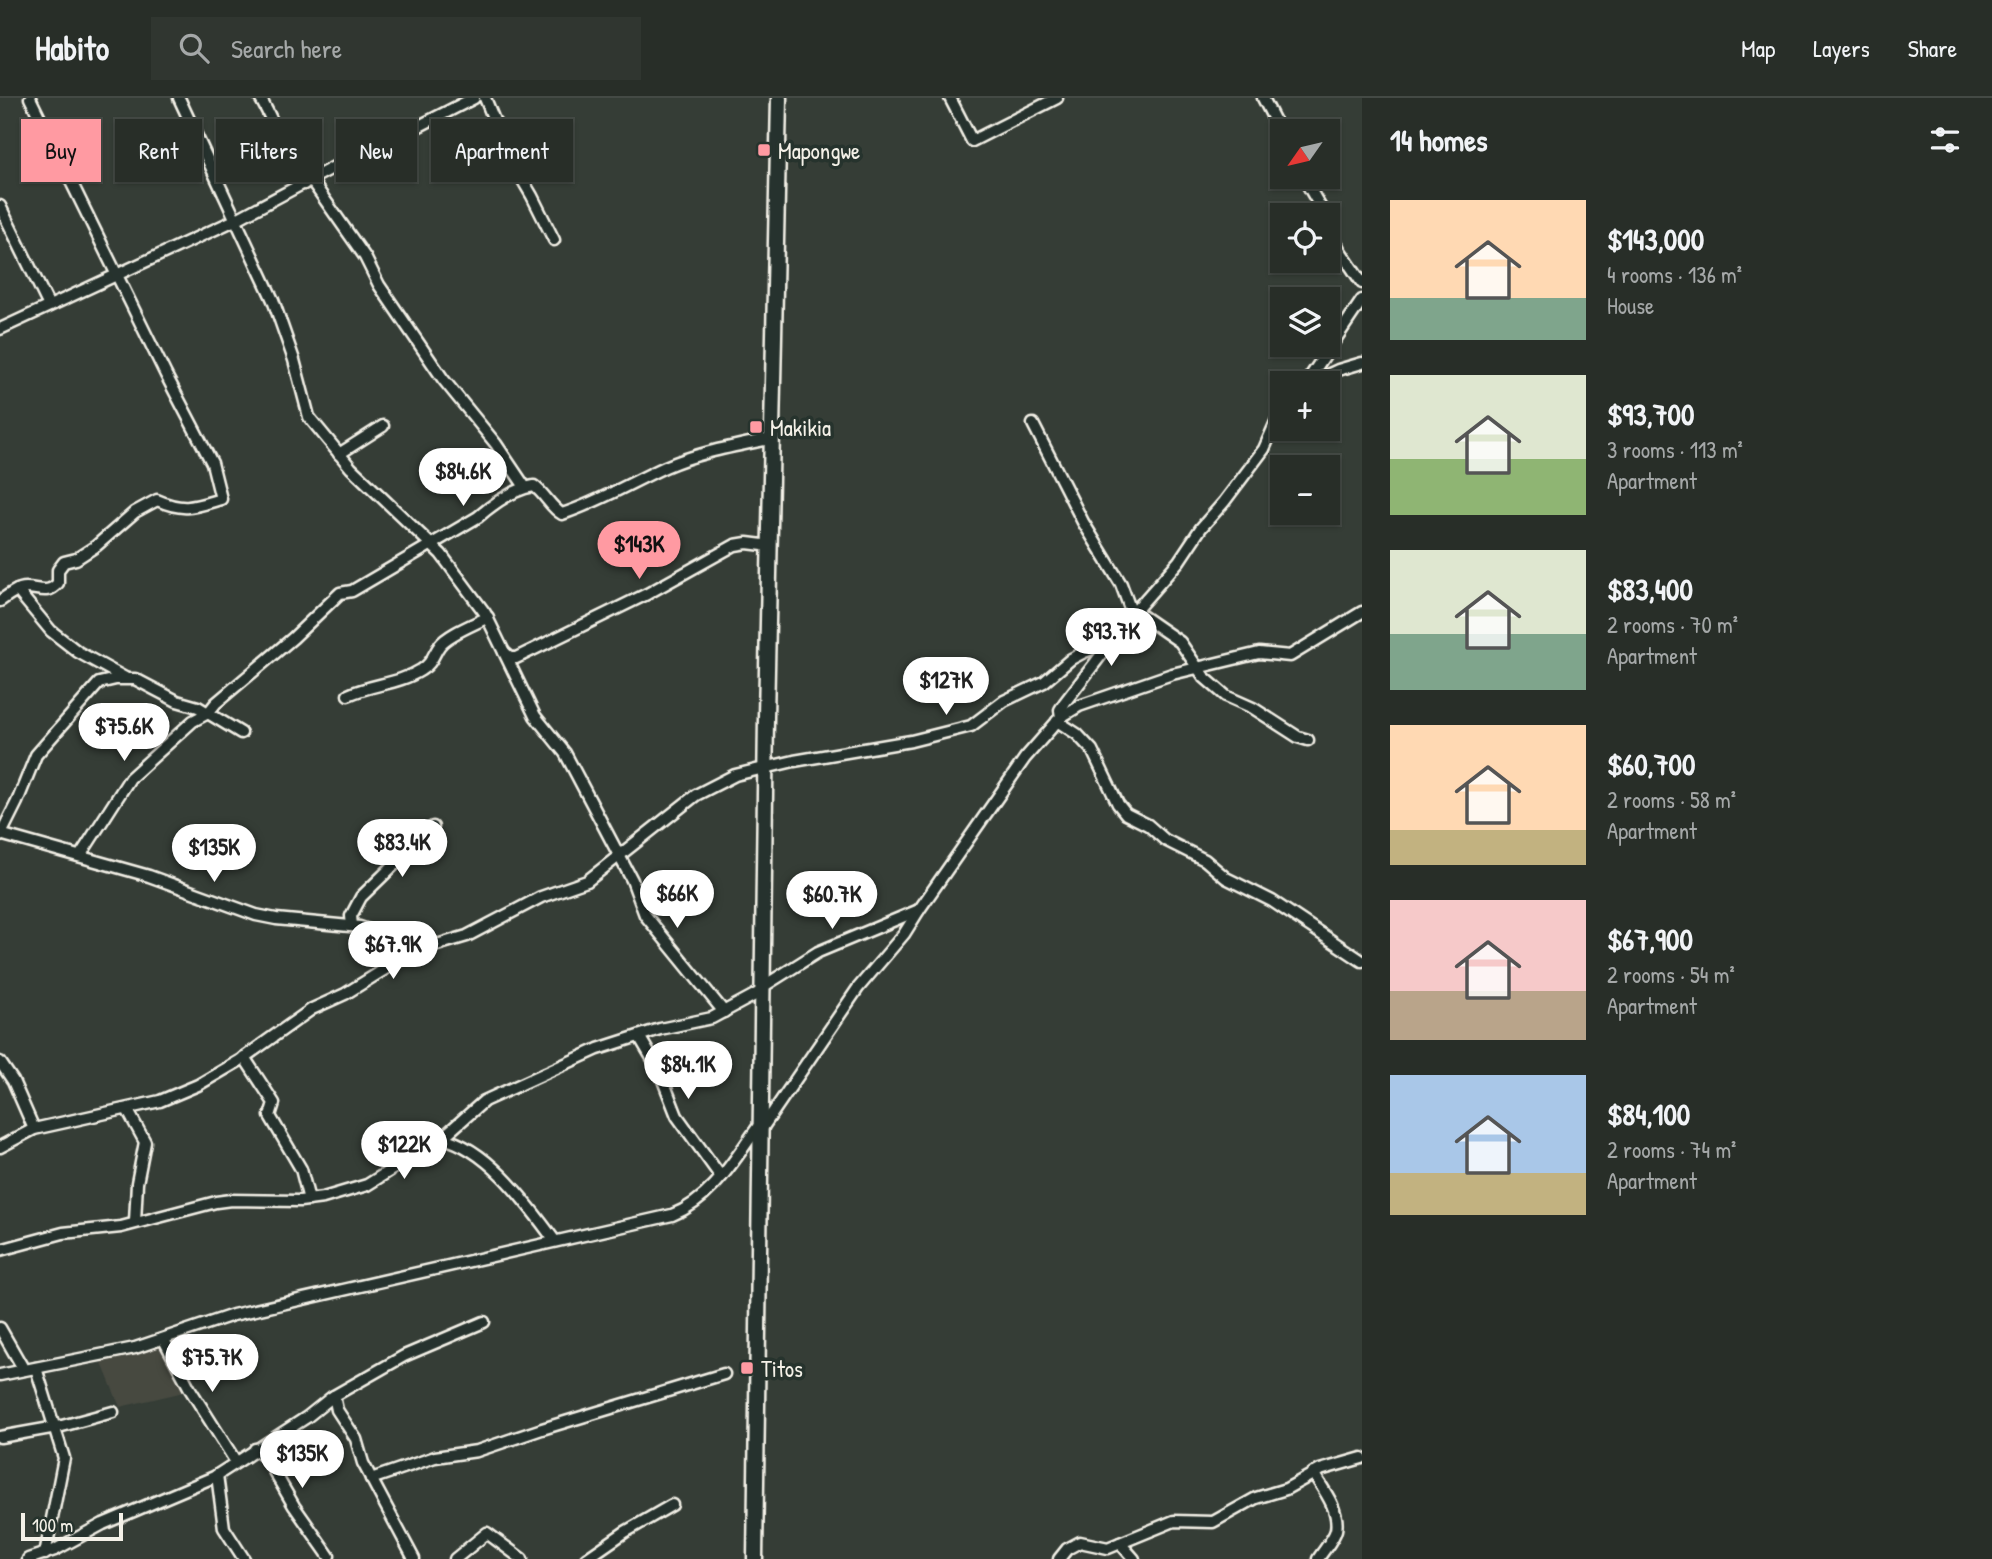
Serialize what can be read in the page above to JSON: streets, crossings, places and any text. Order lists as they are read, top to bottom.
{
  "places": {
    "transit": ["Mapongwe", "Makikia", "Titos"]
  },
  "scale_bar": "100 m",
  "north": "bottom left",
  "page": {
    "header": "Habito",
    "search": "Search here",
    "nav": ["Map", "Layers", "Share"],
    "heading": "14 homes",
    "map_buttons": ["+", "−"],
    "chip": [
      "Buy",
      "Rent",
      "Filters",
      "New",
      "Apartment"
    ],
    "list": [
      {
        "name": "$143,000",
        "note": "4 rooms · 136 m² · House"
      },
      {
        "name": "$93,700",
        "note": "3 rooms · 113 m² · Apartment"
      },
      {
        "name": "$83,400",
        "note": "2 rooms · 70 m² · Apartment"
      },
      {
        "name": "$60,700",
        "note": "2 rooms · 58 m² · Apartment"
      },
      {
        "name": "$67,900",
        "note": "2 rooms · 54 m² · Apartment"
      },
      {
        "name": "$84,100",
        "note": "2 rooms · 74 m² · Apartment"
      }
    ],
    "price": [
      "$84.6K",
      "$143K",
      "$93.7K",
      "$127K",
      "$75.6K",
      "$83.4K",
      "$135K",
      "$66K",
      "$60.7K",
      "$67.9K",
      "$84.1K",
      "$122K",
      "$75.7K",
      "$135K"
    ],
    "scale": "100 m"
  }
}
